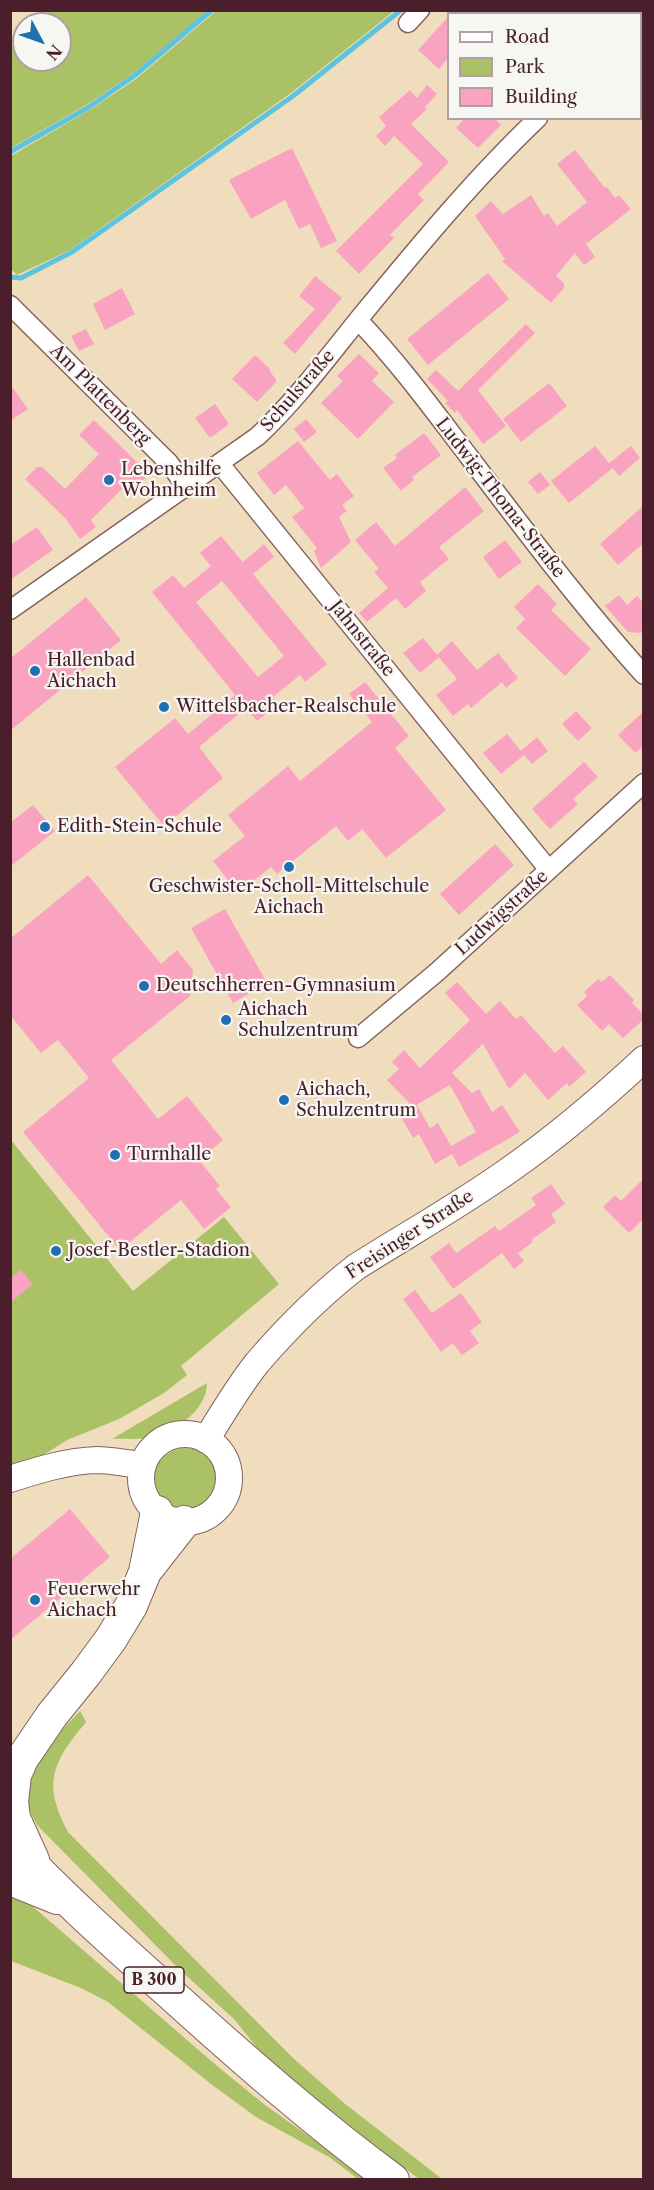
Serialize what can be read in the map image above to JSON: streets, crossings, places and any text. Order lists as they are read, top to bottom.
{
  "streets": {
    "highway": ["B 300"],
    "main road": ["Freisinger Straße"],
    "street": [
      "Schulstraße",
      "Am Plattenberg",
      "Ludwig-Thoma-Straße",
      "Jahnstraße",
      "Ludwigstraße"
    ]
  },
  "crossings": [
    ["Schulstraße", "Am Plattenberg"],
    ["Schulstraße", "Ludwig-Thoma-Straße"],
    ["Schulstraße", "Jahnstraße"],
    ["Jahnstraße", "Ludwigstraße"]
  ],
  "places": [
    "Lebenshilfe Wohnheim",
    "Hallenbad Aichach",
    "Wittelsbacher-Realschule",
    "Edith-Stein-Schule",
    "Geschwister-Scholl-Mittelschule Aichach",
    "Deutschherren-Gymnasium",
    "Aichach Schulzentrum",
    "Aichach, Schulzentrum",
    "Turnhalle",
    "Josef-Bestler-Stadion",
    "Feuerwehr Aichach"
  ],
  "legend": ["Road", "Park", "Building"],
  "north": "bottom right"
}
